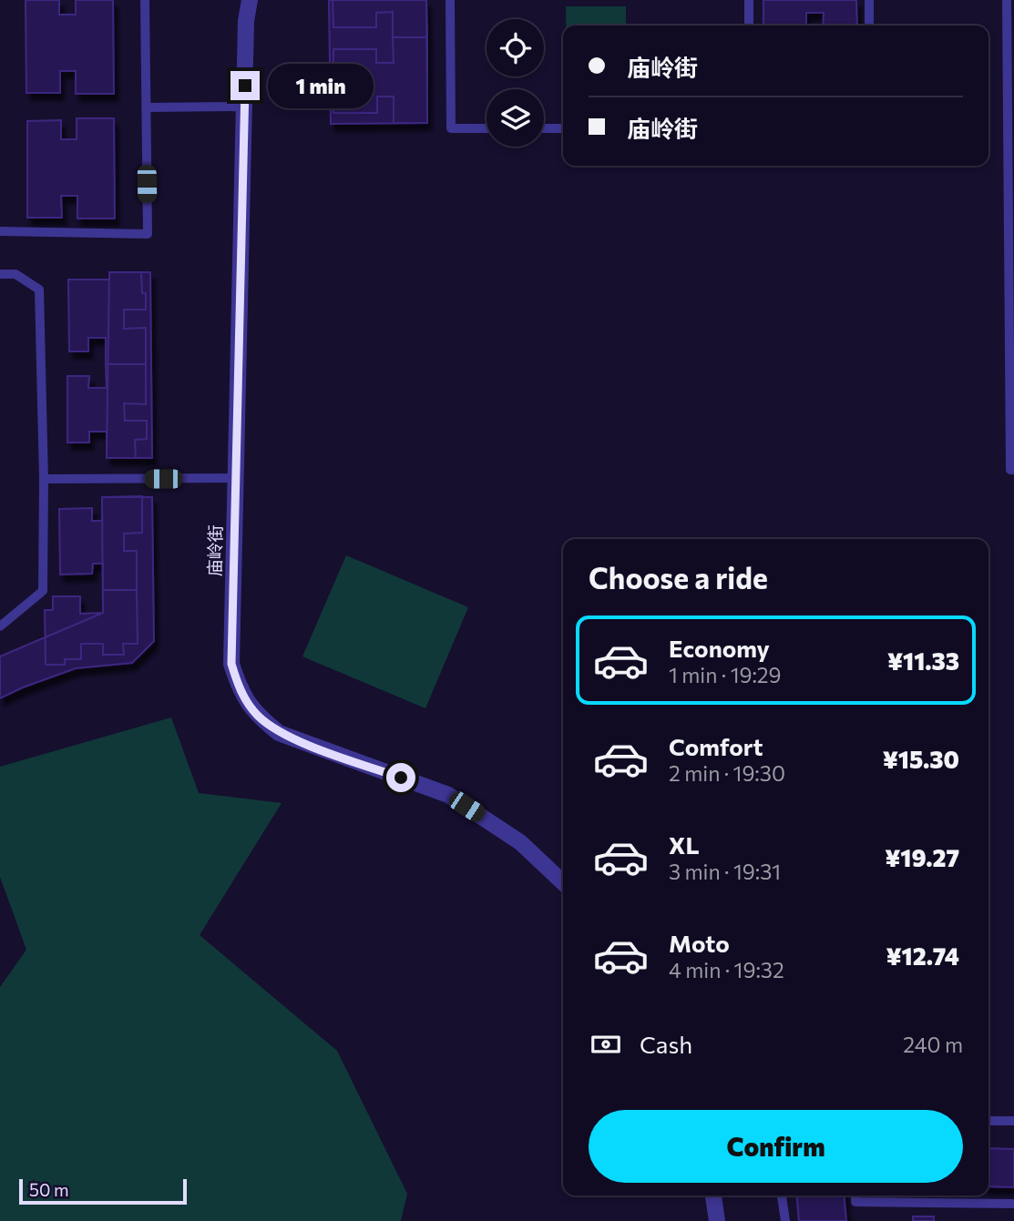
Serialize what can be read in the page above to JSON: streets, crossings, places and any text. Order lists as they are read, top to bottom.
{
  "streets": {
    "street": ["庙岭街"]
  },
  "scale_bar": "50 m",
  "page": {
    "banner": ["庙岭街", "庙岭街"],
    "bubble": "1 min",
    "heading": "Choose a ride",
    "list": [
      {
        "name": "Economy",
        "note": "1 min · 19:29",
        "value": "¥11.33"
      },
      {
        "name": "Comfort",
        "note": "2 min · 19:30",
        "value": "¥15.30"
      },
      {
        "name": "XL",
        "note": "3 min · 19:31",
        "value": "¥19.27"
      },
      {
        "name": "Moto",
        "note": "4 min · 19:32",
        "value": "¥12.74"
      }
    ],
    "pay": ["Cash", "240 m"],
    "buttons": "Confirm",
    "scale": "50 m"
  }
}
